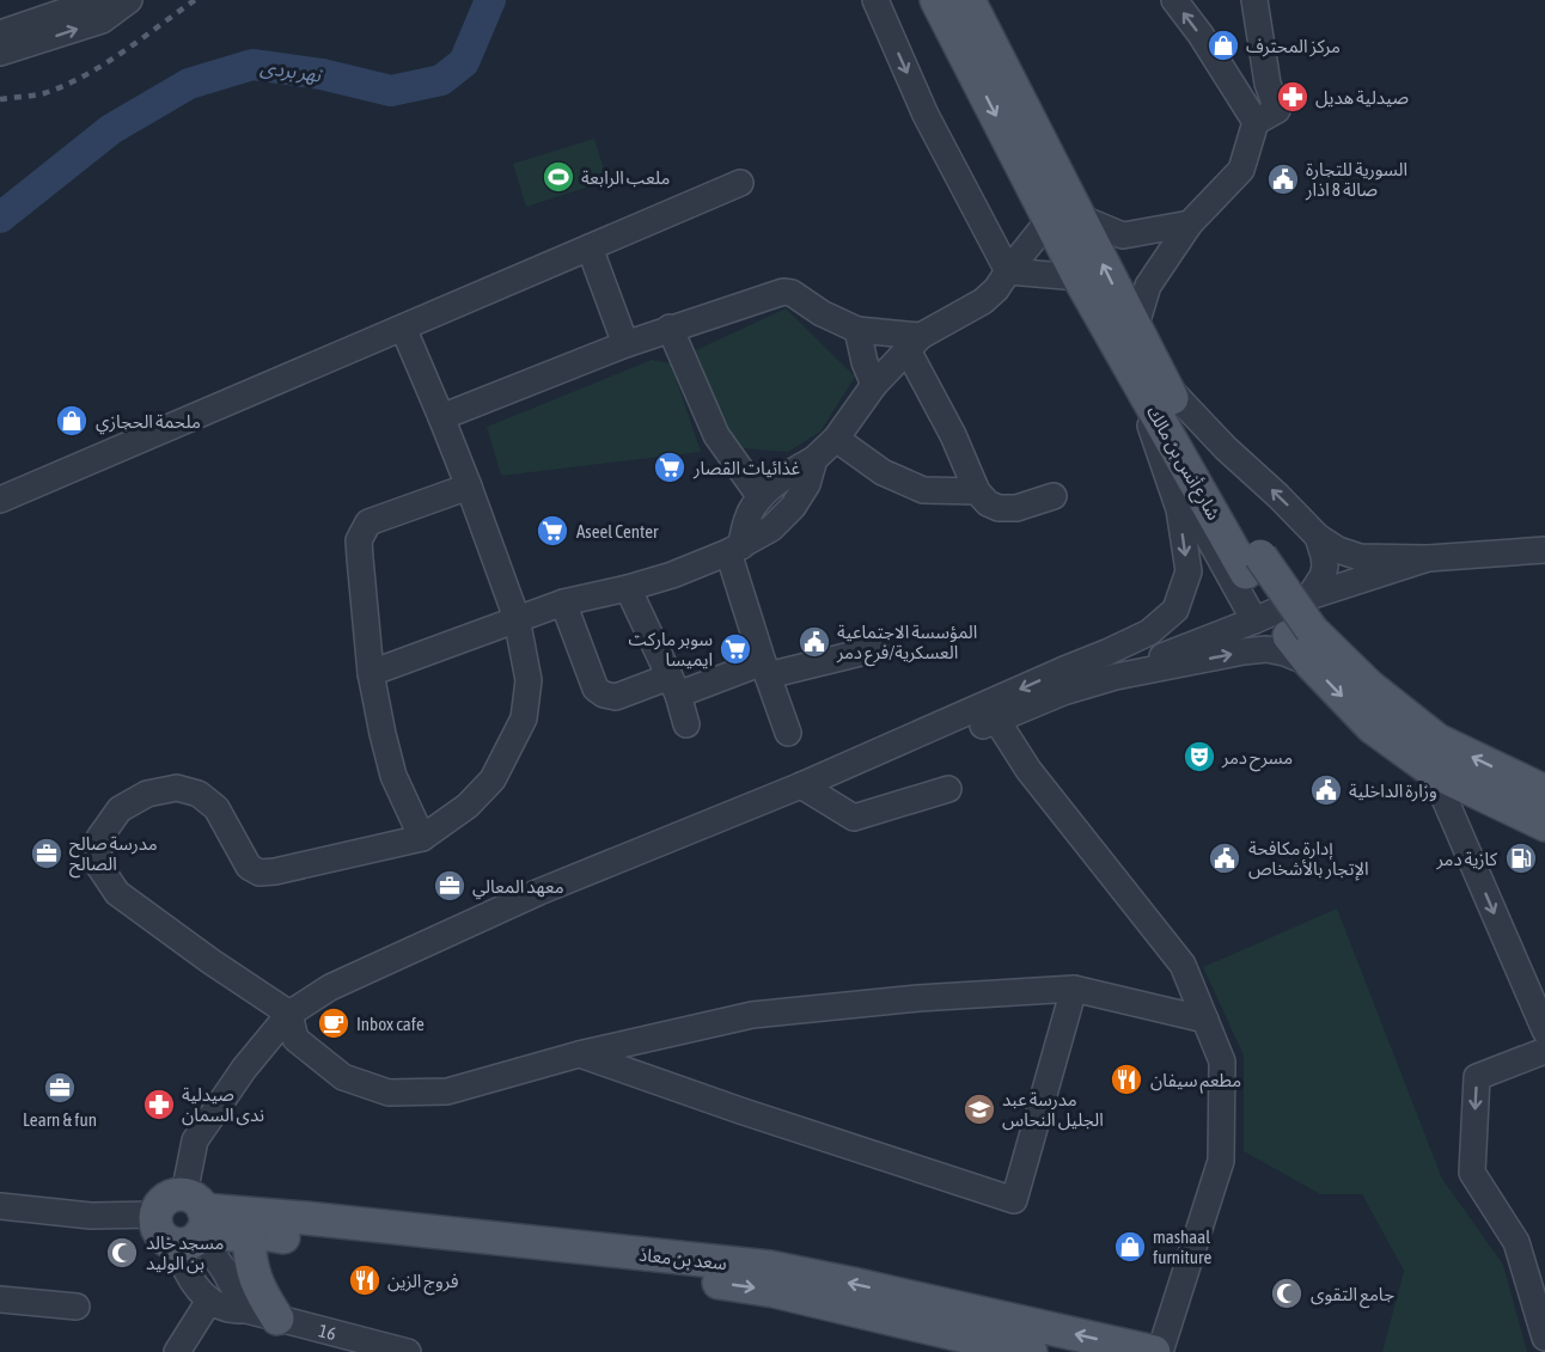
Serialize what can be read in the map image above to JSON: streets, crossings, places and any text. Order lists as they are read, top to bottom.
{
  "streets": {
    "main road": ["شارع أنس بن مالك", "سعد بن معاذ"],
    "street": ["16"]
  },
  "water": ["نهر بردى"],
  "places": {
    "shop": ["مركز المحترف", "ملحمة الحجازي", "mashaal furniture"],
    "pharmacy": ["صيدلية هديل", "صيدلية ندى السمان"],
    "sports": ["ملعب الرابعة"],
    "public building": [
      "السورية للتجارة صالة 8 اذار",
      "المؤسسة الاجتماعية العسكرية/فرع دمر",
      "وزارة الداخلية",
      "إدارة مكافحة الإتجار بالأشخاص"
    ],
    "supermarket": ["غذائيات القصار", "Aseel Center", "سوبر ماركت ايميسا"],
    "theatre": ["مسرح دمر"],
    "office": ["مدرسة صالح الصالح", "معهد المعالي", "Learn & fun"],
    "fuel station": ["كازية دمر"],
    "cafe": ["Inbox cafe"],
    "restaurant": ["مطعم سيفان", "فروج الزين"],
    "school or university": ["مدرسة عبد الجليل النحاس"],
    "mosque": ["مسجد خالد بن الوليد", "جامع التقوى"]
  }
}
